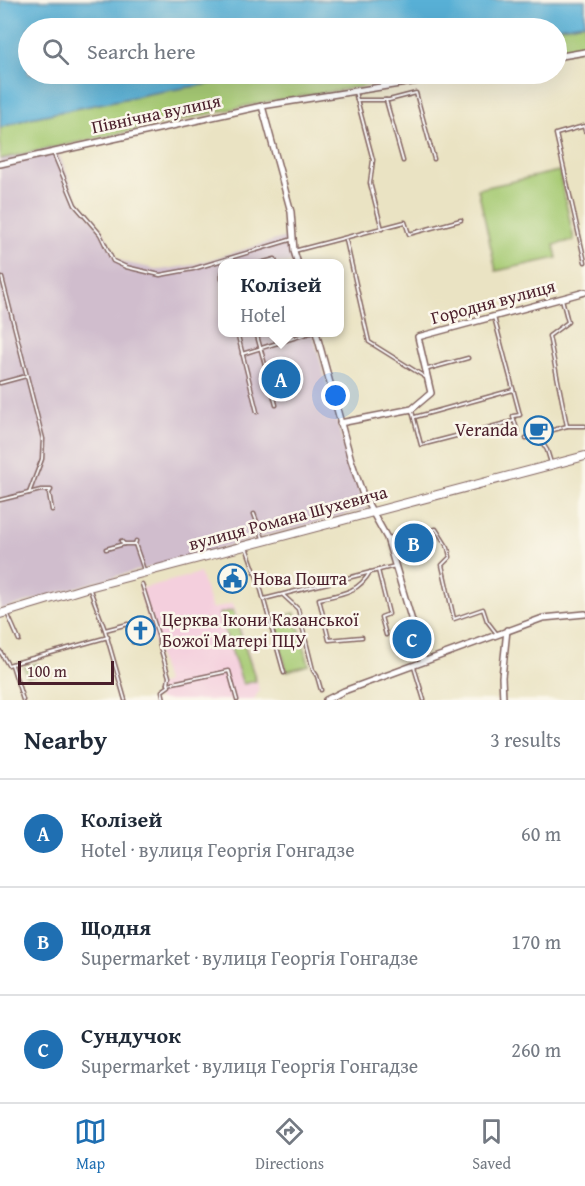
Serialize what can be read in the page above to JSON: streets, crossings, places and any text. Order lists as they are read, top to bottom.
{
  "streets": {
    "main road": ["вулиця Романа Шухевича"],
    "street": ["Північна вулиця", "Городня вулиця"]
  },
  "places": {
    "cafe": ["Veranda"],
    "public building": ["Нова Пошта"],
    "church": ["Церква Ікони Казанської Божої Матері ПЦУ"]
  },
  "scale_bar": "100 m",
  "page": {
    "search": "Search here",
    "popup": ["Колізей", "Hotel"],
    "pins": ["A", "B", "C"],
    "scale": "100 m",
    "heading": ["Nearby", "3 results"],
    "list": [
      {
        "mark": "A",
        "name": "Колізей",
        "note": "Hotel · вулиця Георгія Гонгадзе",
        "value": "60 m"
      },
      {
        "mark": "B",
        "name": "Щодня",
        "note": "Supermarket · вулиця Георгія Гонгадзе",
        "value": "170 m"
      },
      {
        "mark": "C",
        "name": "Сундучок",
        "note": "Supermarket · вулиця Георгія Гонгадзе",
        "value": "260 m"
      }
    ],
    "nav": ["Map", "Directions", "Saved"]
  }
}
